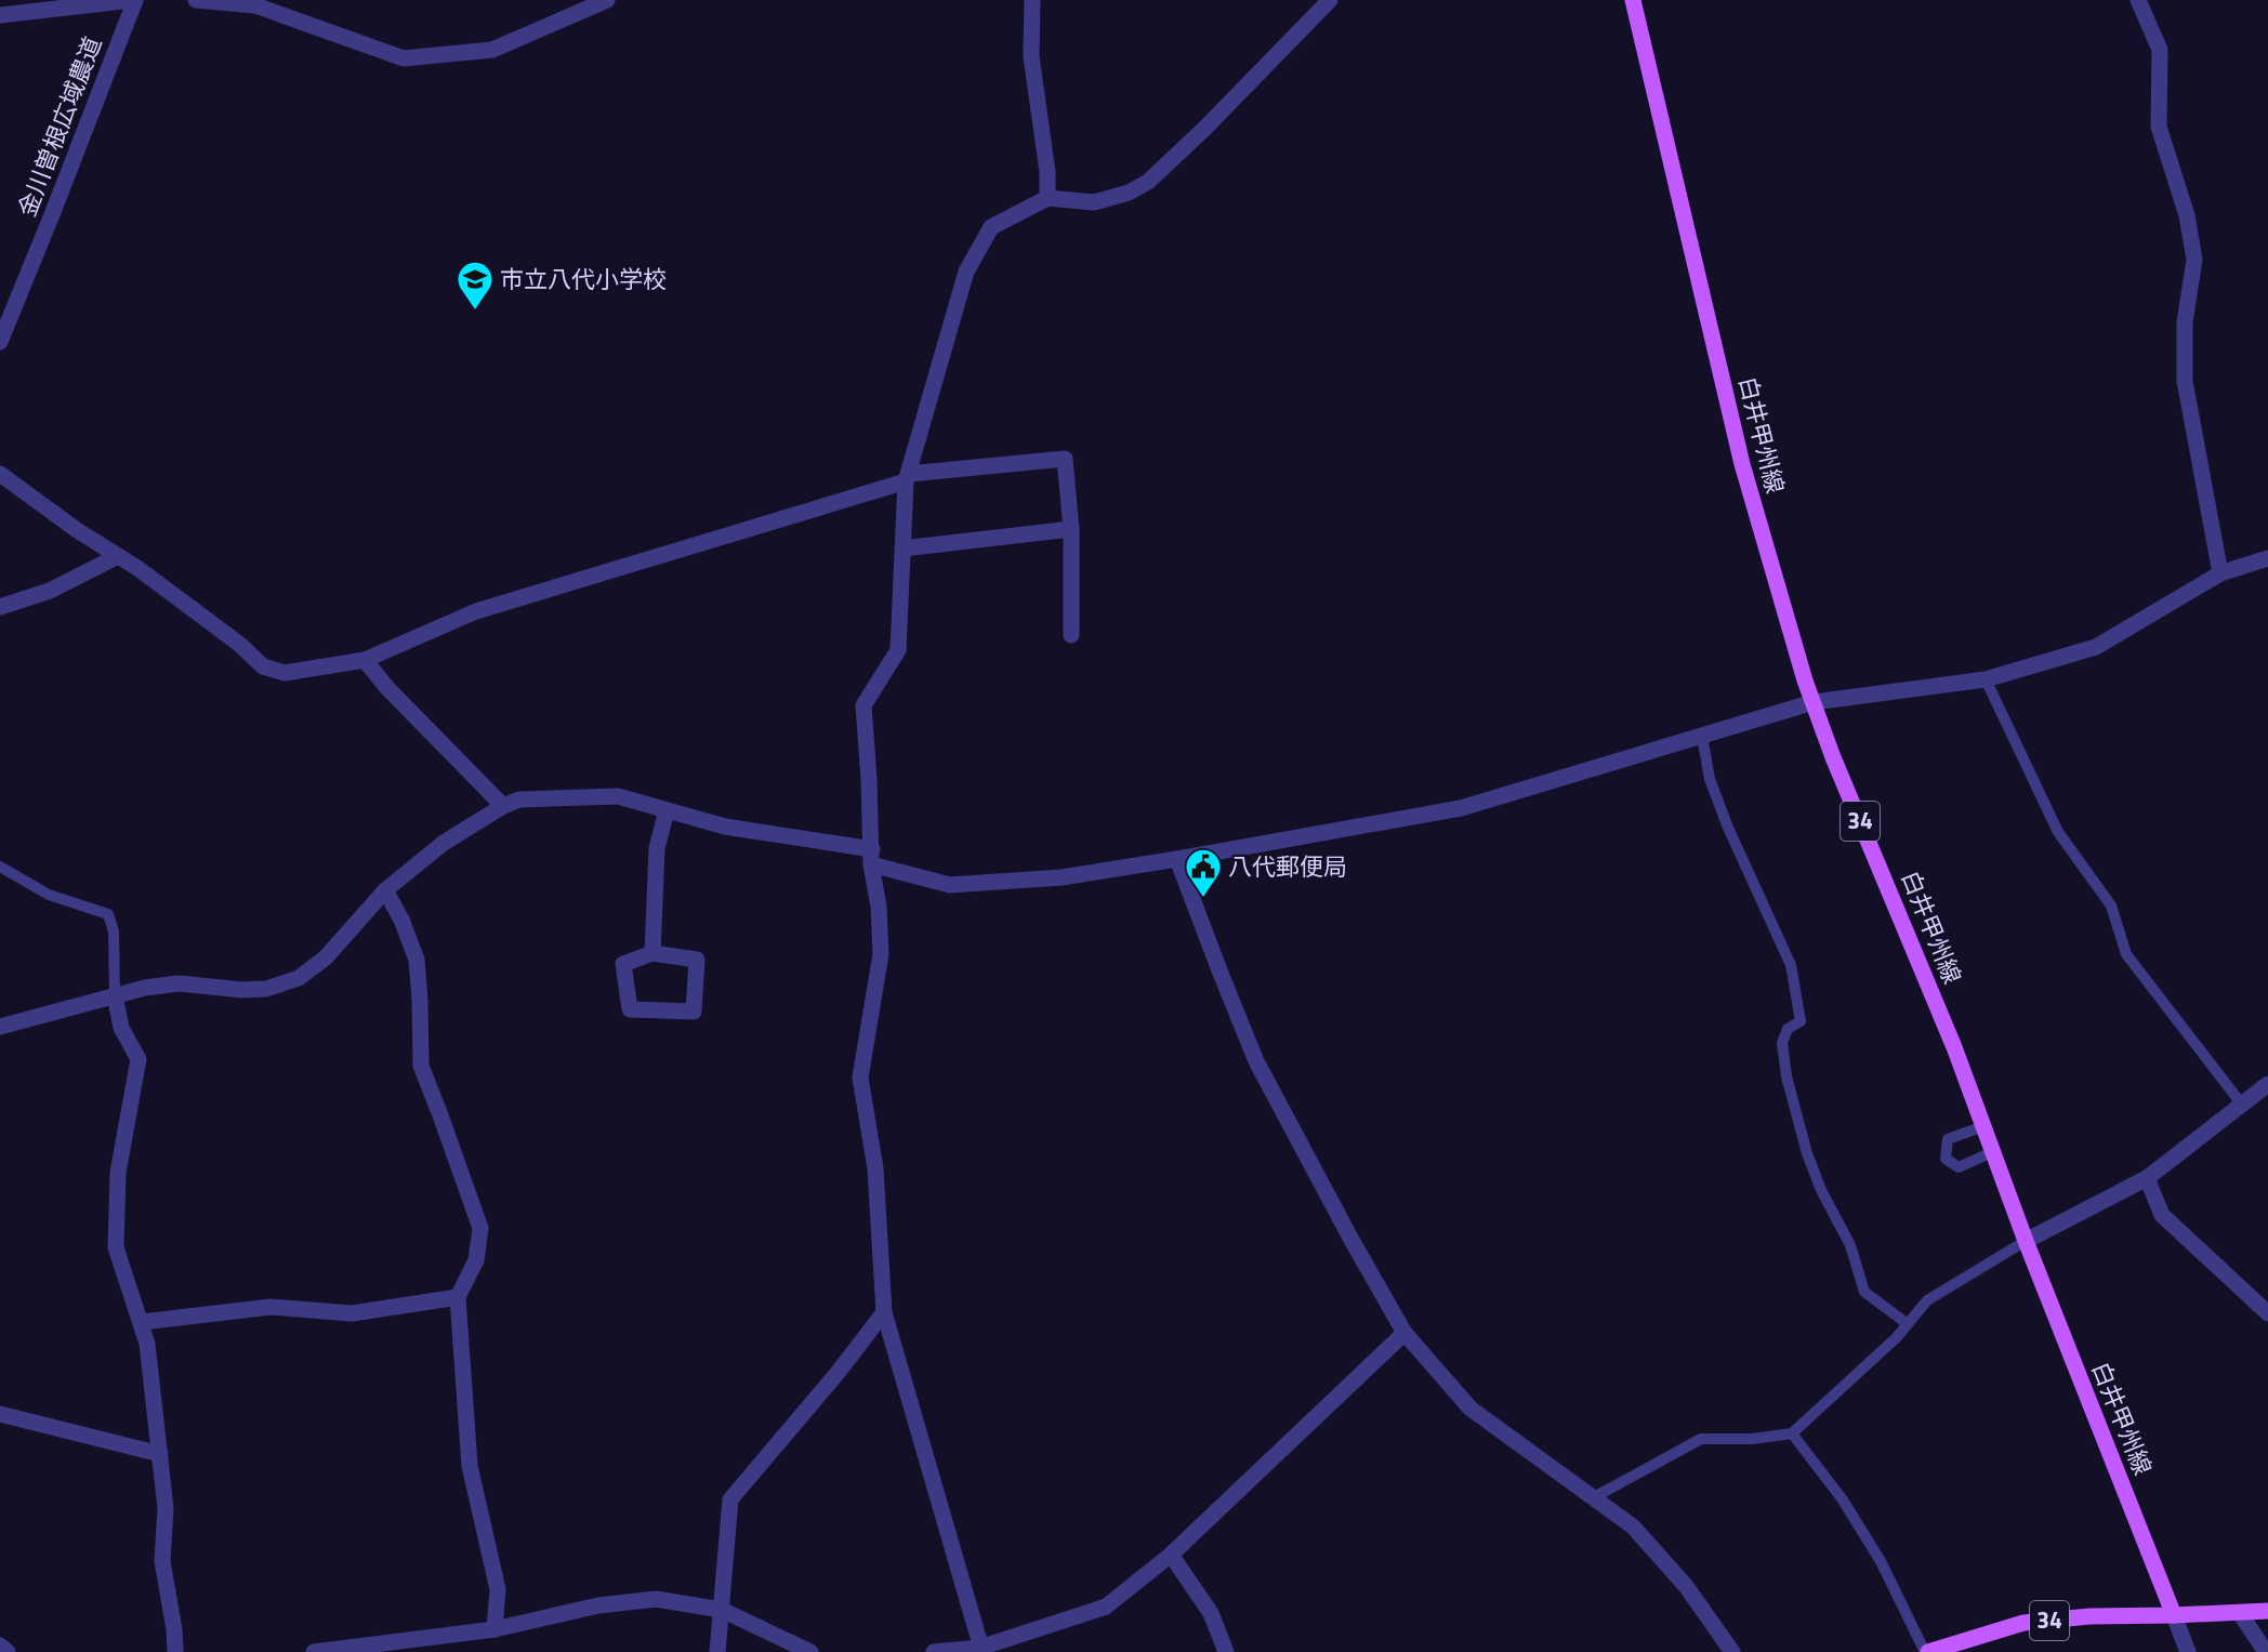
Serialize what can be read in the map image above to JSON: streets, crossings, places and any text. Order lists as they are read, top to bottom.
{
  "streets": {
    "main road": ["白井甲州線", "34"],
    "street": ["金川曽根広域農道"]
  },
  "crossings": [
    ["白井甲州線", "34"]
  ],
  "places": {
    "school or university": ["市立八代小学校"],
    "public building": ["八代郵便局"]
  }
}
